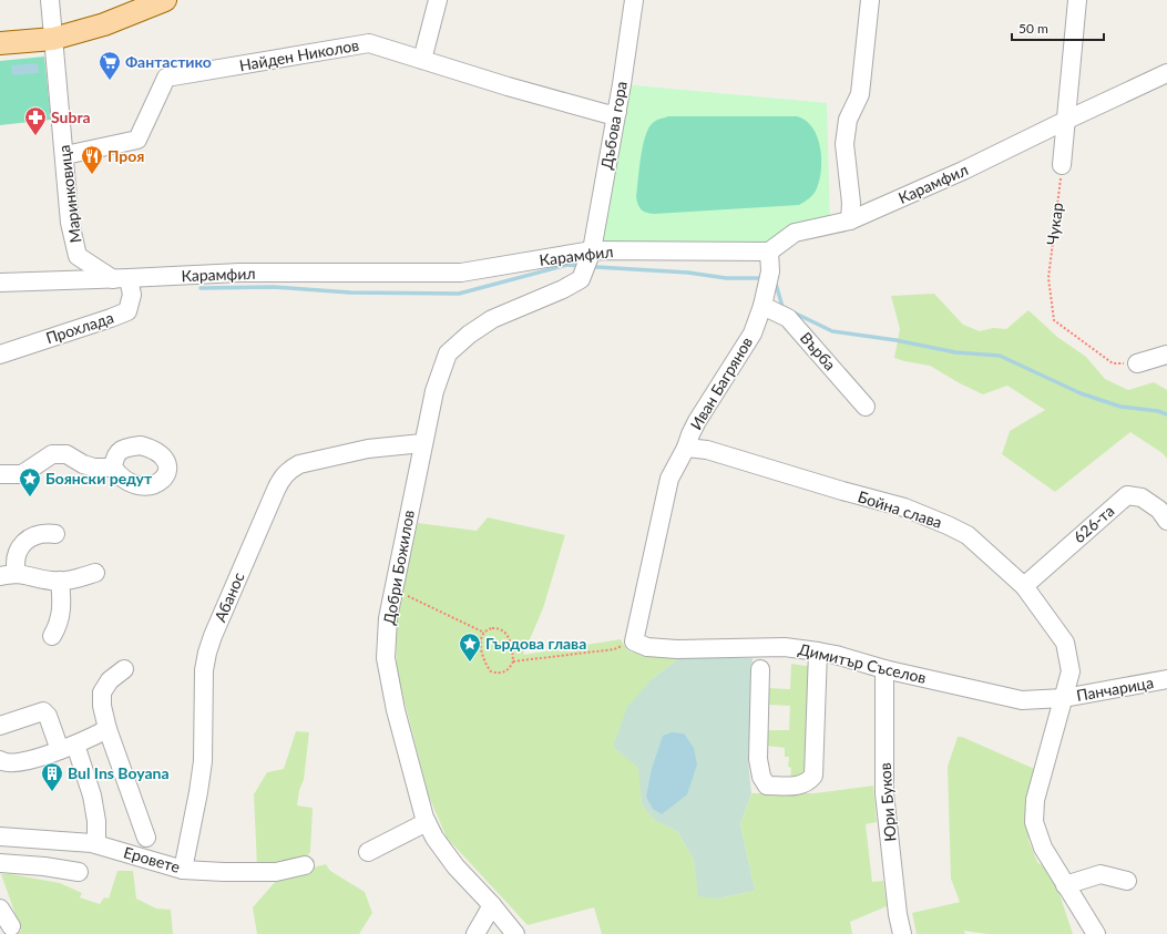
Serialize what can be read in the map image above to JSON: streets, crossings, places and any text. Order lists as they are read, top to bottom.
{
  "streets": {
    "street": [
      "Найден Николов",
      "Дъбова гора",
      "Карамфил",
      "Маринковица",
      "Прохлада",
      "Върба",
      "Иван Багрянов",
      "Бойна слава",
      "626-та",
      "Добри Божилов",
      "Абанос",
      "Димитър Съселов",
      "Панчарица",
      "Юри Буков",
      "Еровете"
    ],
    "path": ["Чукар"]
  },
  "crossings": [
    ["Найден Николов", "Дъбова гора"],
    ["Дъбова гора", "Карамфил"],
    ["Дъбова гора", "Добри Божилов"],
    ["Карамфил", "Маринковица"],
    ["Карамфил", "Прохлада"],
    ["Карамфил", "Иван Багрянов"],
    ["Карамфил", "Добри Божилов"],
    ["Маринковица", "Прохлада"],
    ["Върба", "Иван Багрянов"],
    ["Иван Багрянов", "Бойна слава"],
    ["Иван Багрянов", "Димитър Съселов"],
    ["Бойна слава", "626-та"],
    ["Бойна слава", "Димитър Съселов"],
    ["Бойна слава", "Панчарица"],
    ["Добри Божилов", "Абанос"],
    ["Абанос", "Еровете"],
    ["Димитър Съселов", "Панчарица"],
    ["Димитър Съселов", "Юри Буков"]
  ],
  "places": {
    "supermarket": ["Фантастико"],
    "pharmacy": ["Subra"],
    "restaurant": ["Проя"],
    "place": ["Боянски редут", "Гърдова глава"],
    "building": ["Bul Ins Boyana"]
  },
  "scale_bar": "50 m"
}
